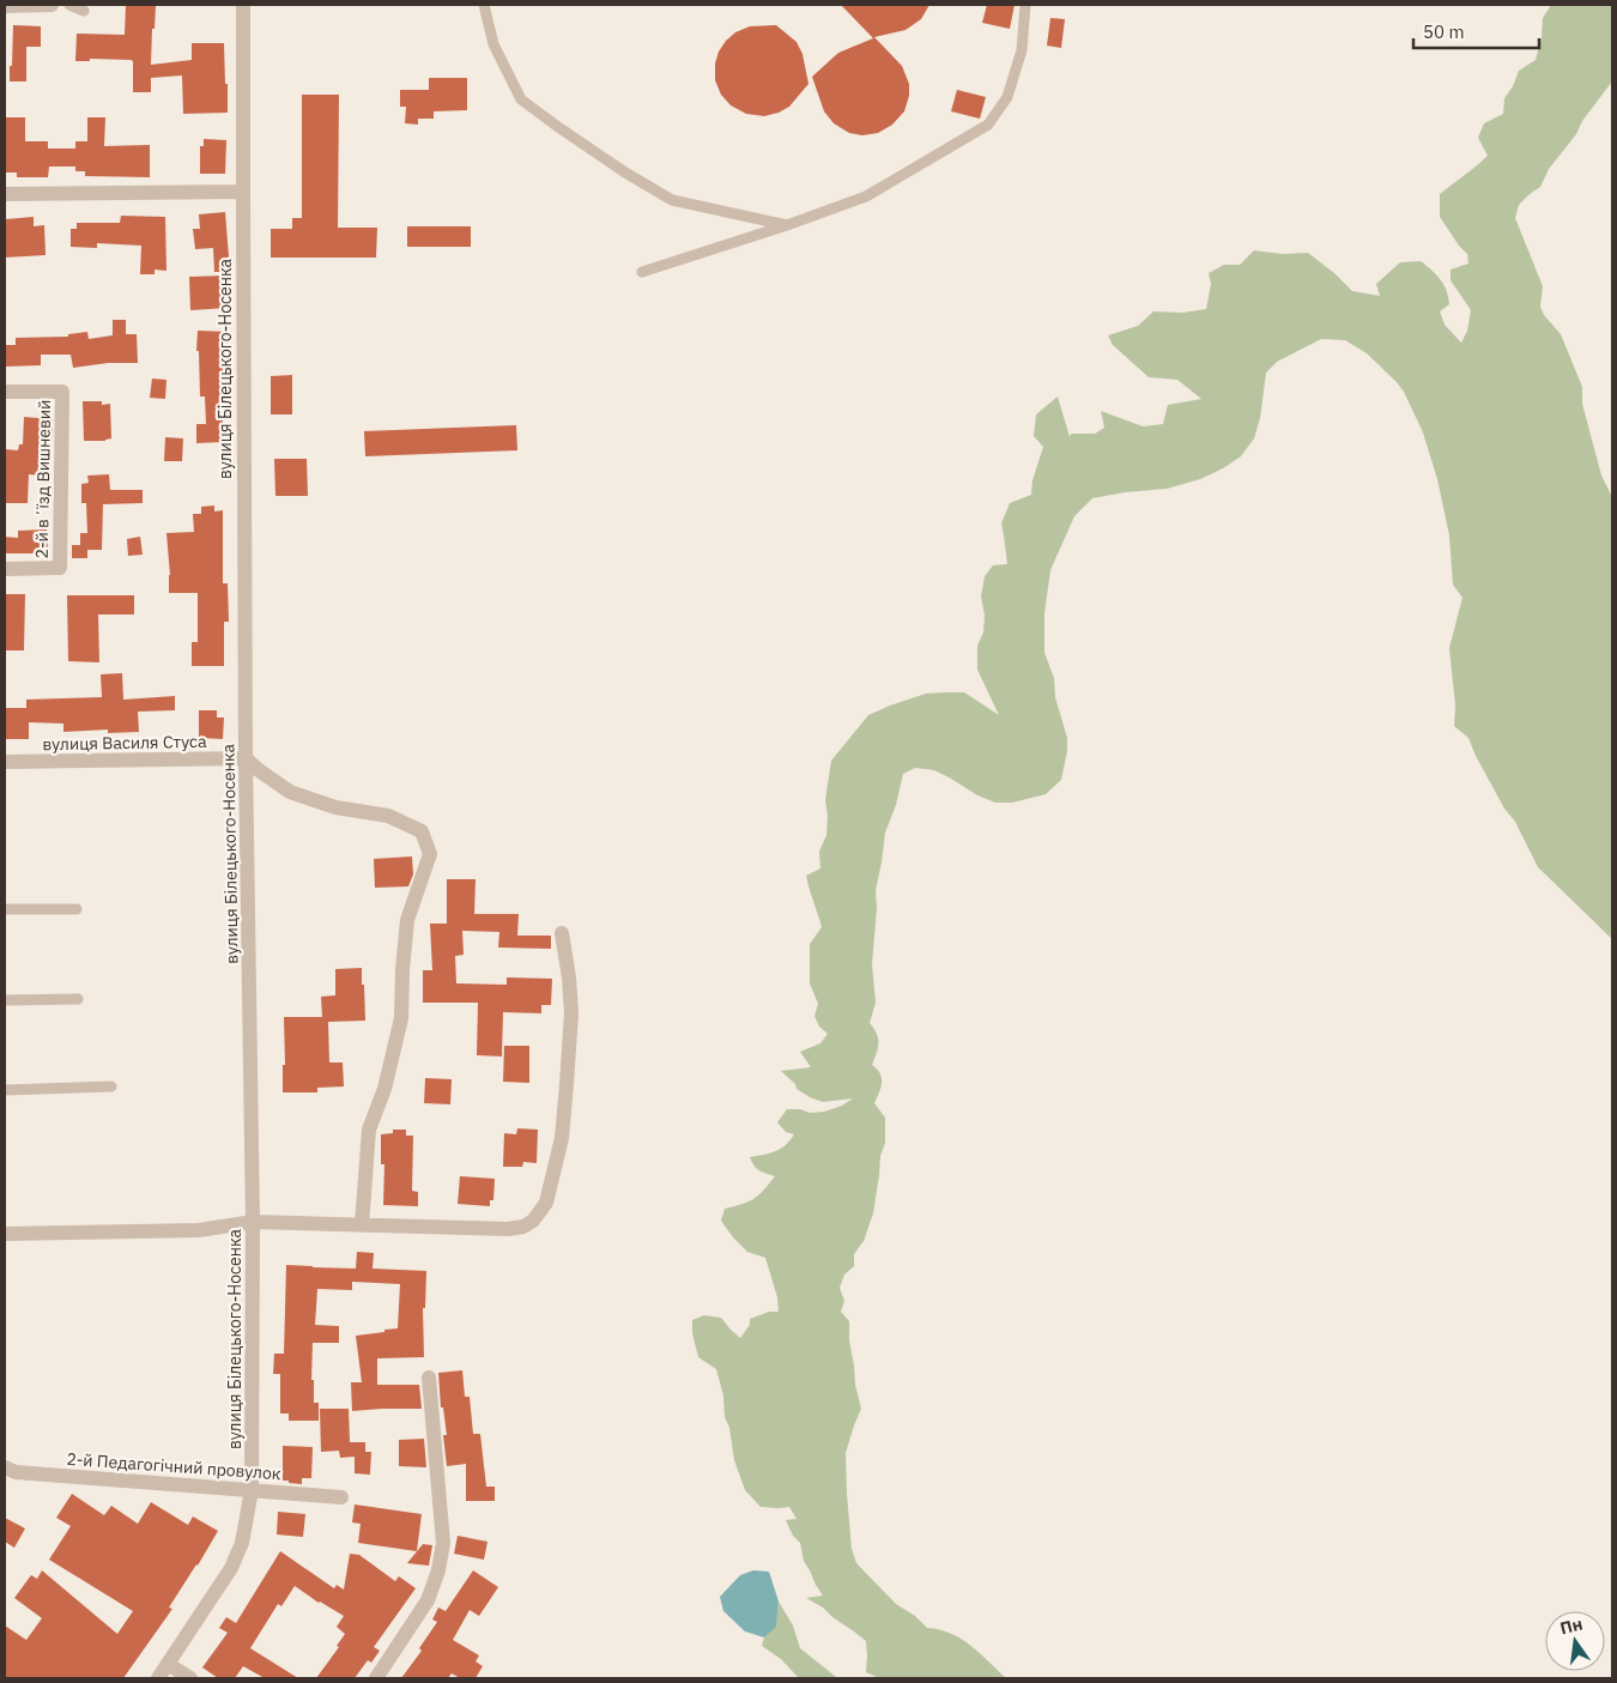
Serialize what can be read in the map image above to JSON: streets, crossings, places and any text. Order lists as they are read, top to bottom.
{
  "streets": {
    "street": [
      "вулиця Білецького-Носенка",
      "2-й вʼїзд Вишневий",
      "вулиця Василя Стуса",
      "2-й Педагогічний провулок"
    ]
  },
  "crossings": [
    ["вулиця Білецького-Носенка", "вулиця Василя Стуса"],
    ["вулиця Білецького-Носенка", "2-й Педагогічний провулок"]
  ],
  "scale_bar": "50 m",
  "north": "top"
}
